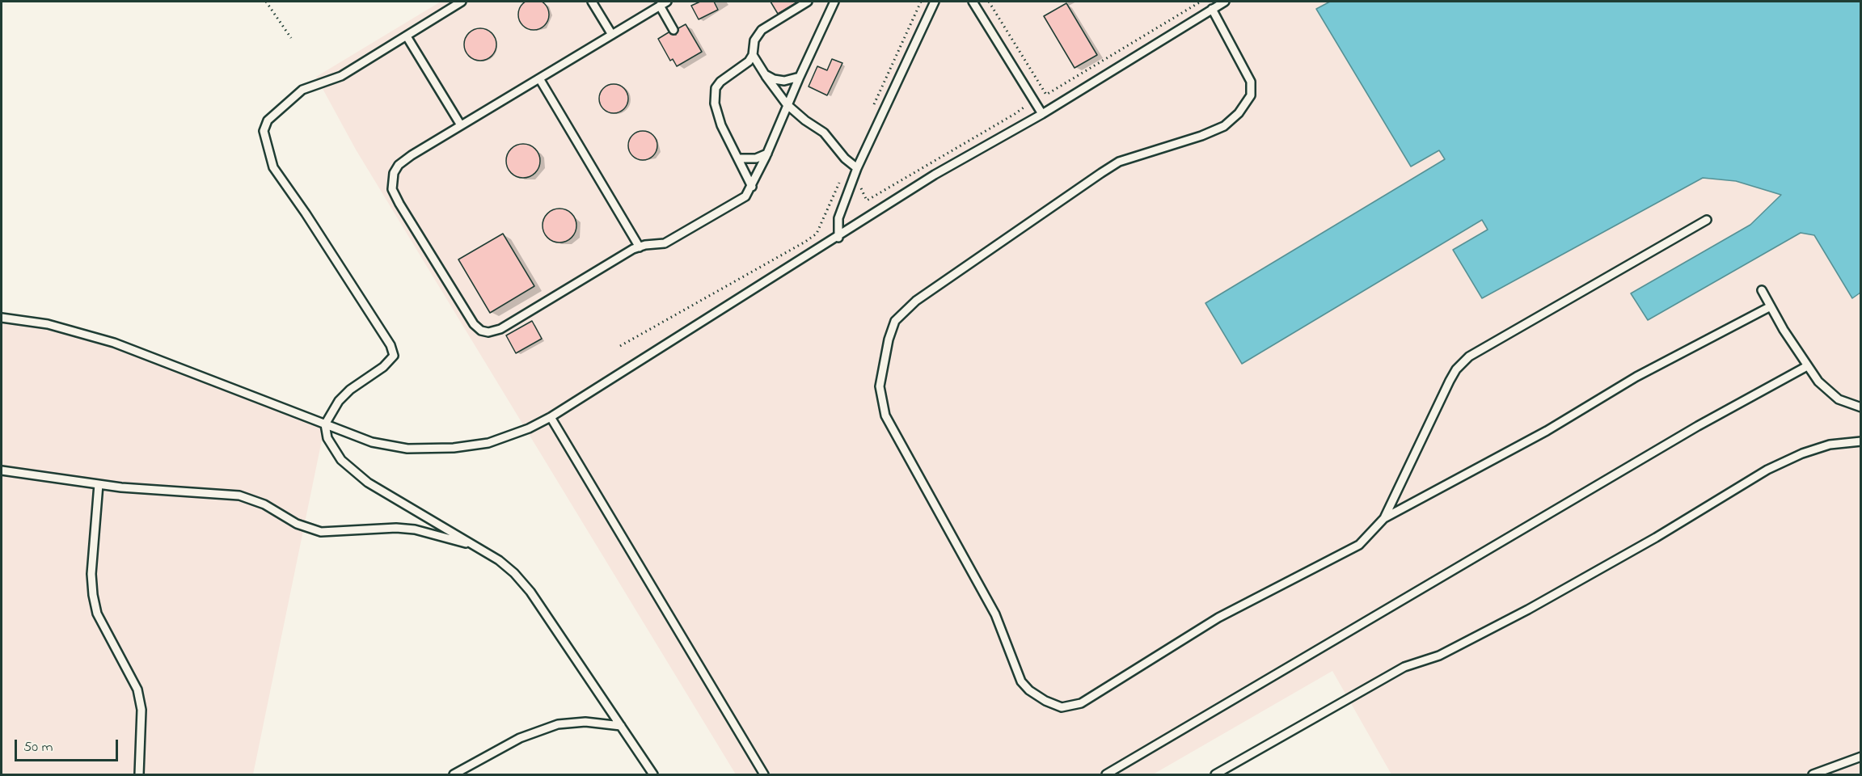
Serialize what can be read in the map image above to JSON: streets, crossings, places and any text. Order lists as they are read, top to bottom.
{
  "scale_bar": "50 m"
}
